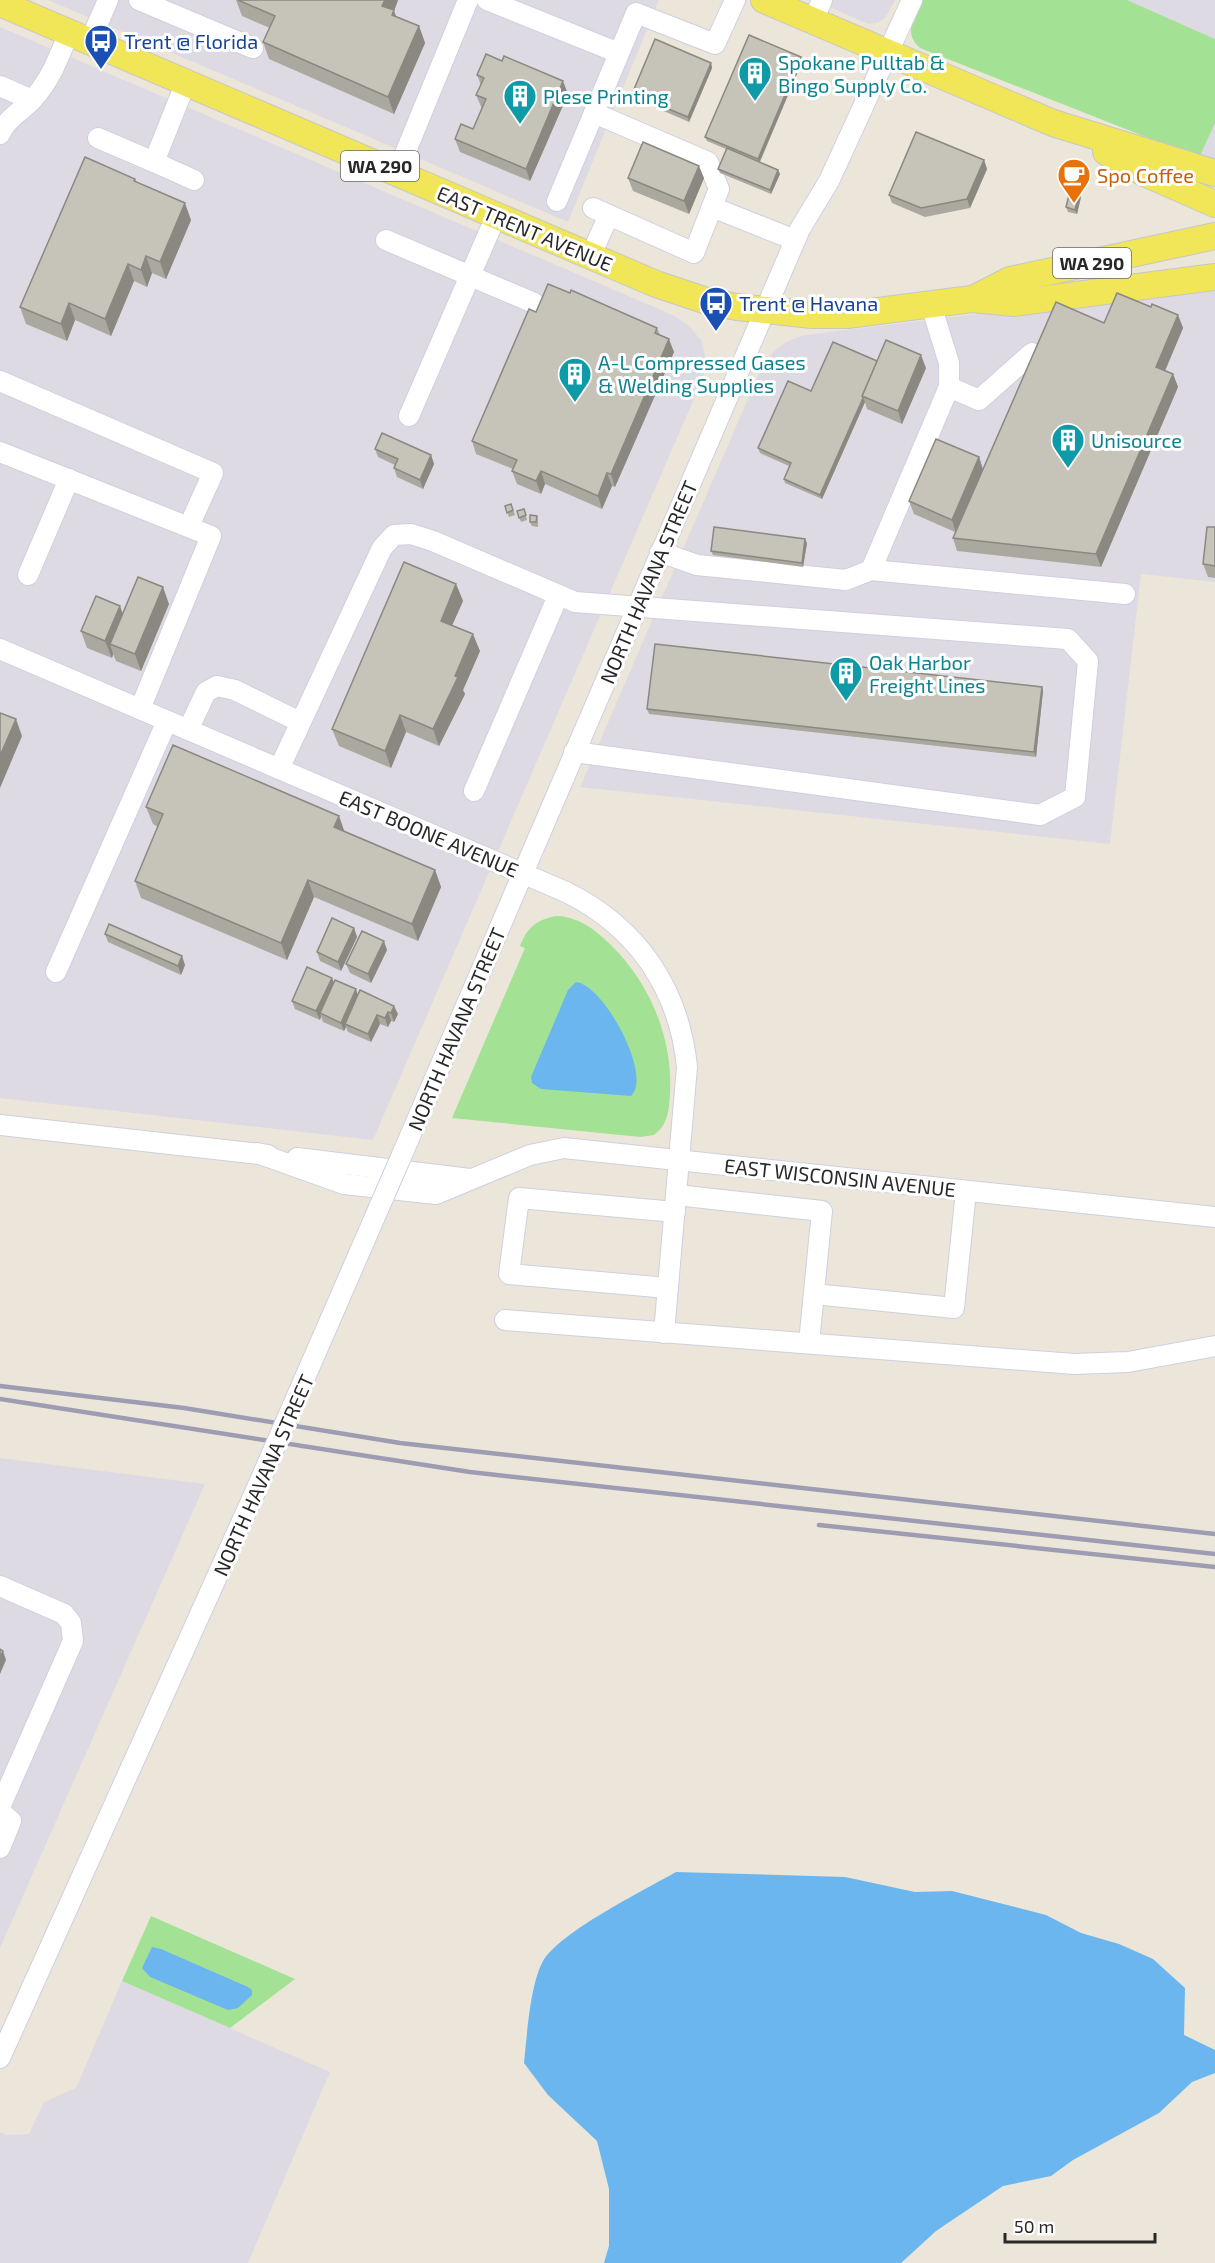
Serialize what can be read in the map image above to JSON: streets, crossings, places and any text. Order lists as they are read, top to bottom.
{
  "streets": {
    "main road": ["WA 290", "EAST TRENT AVENUE"],
    "street": ["NORTH HAVANA STREET", "EAST BOONE AVENUE", "EAST WISCONSIN AVENUE"]
  },
  "crossings": [
    ["EAST TRENT AVENUE", "NORTH HAVANA STREET"],
    ["NORTH HAVANA STREET", "EAST BOONE AVENUE"],
    ["EAST BOONE AVENUE", "EAST WISCONSIN AVENUE"]
  ],
  "places": {
    "bus stop": ["Trent @ Florida", "Trent @ Havana"],
    "building": [
      "Spokane Pulltab & Bingo Supply Co.",
      "Plese Printing",
      "A-L Compressed Gases & Welding Supplies",
      "Unisource",
      "Oak Harbor Freight Lines"
    ],
    "cafe": ["Spo Coffee"]
  },
  "scale_bar": "50 m"
}
